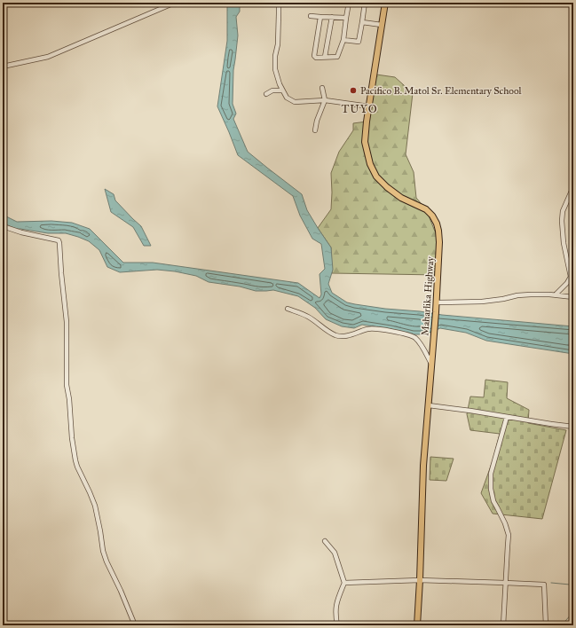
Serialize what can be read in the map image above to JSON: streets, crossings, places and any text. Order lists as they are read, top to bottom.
{
  "streets": {
    "highway": ["Maharlika Highway"]
  },
  "districts": ["TUYO"],
  "places": ["Pacifico B. Matol Sr. Elementary School"]
}
